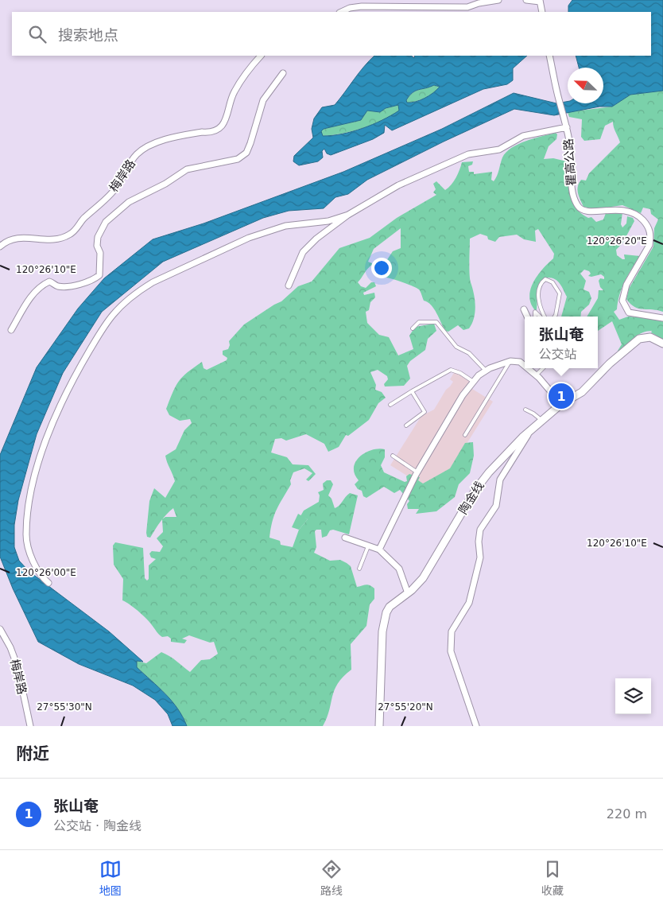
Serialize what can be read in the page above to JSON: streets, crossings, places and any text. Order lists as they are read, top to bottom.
{
  "streets": {
    "street": ["瞿高公路", "梅岸路", "陶金线"]
  },
  "north": "top left",
  "page": {
    "search": "搜索地点",
    "popup": ["张山奄", "公交站"],
    "pins": "1",
    "heading": "附近",
    "list": [
      {
        "mark": "1",
        "name": "张山奄",
        "note": "公交站 · 陶金线",
        "value": "220 m"
      }
    ],
    "nav": ["地图", "路线", "收藏"]
  },
  "coordinates": [
    "120°26'20\"E",
    "120°26'10\"E",
    "120°26'00\"E",
    "27°55'30\"N",
    "27°55'20\"N"
  ]
}
